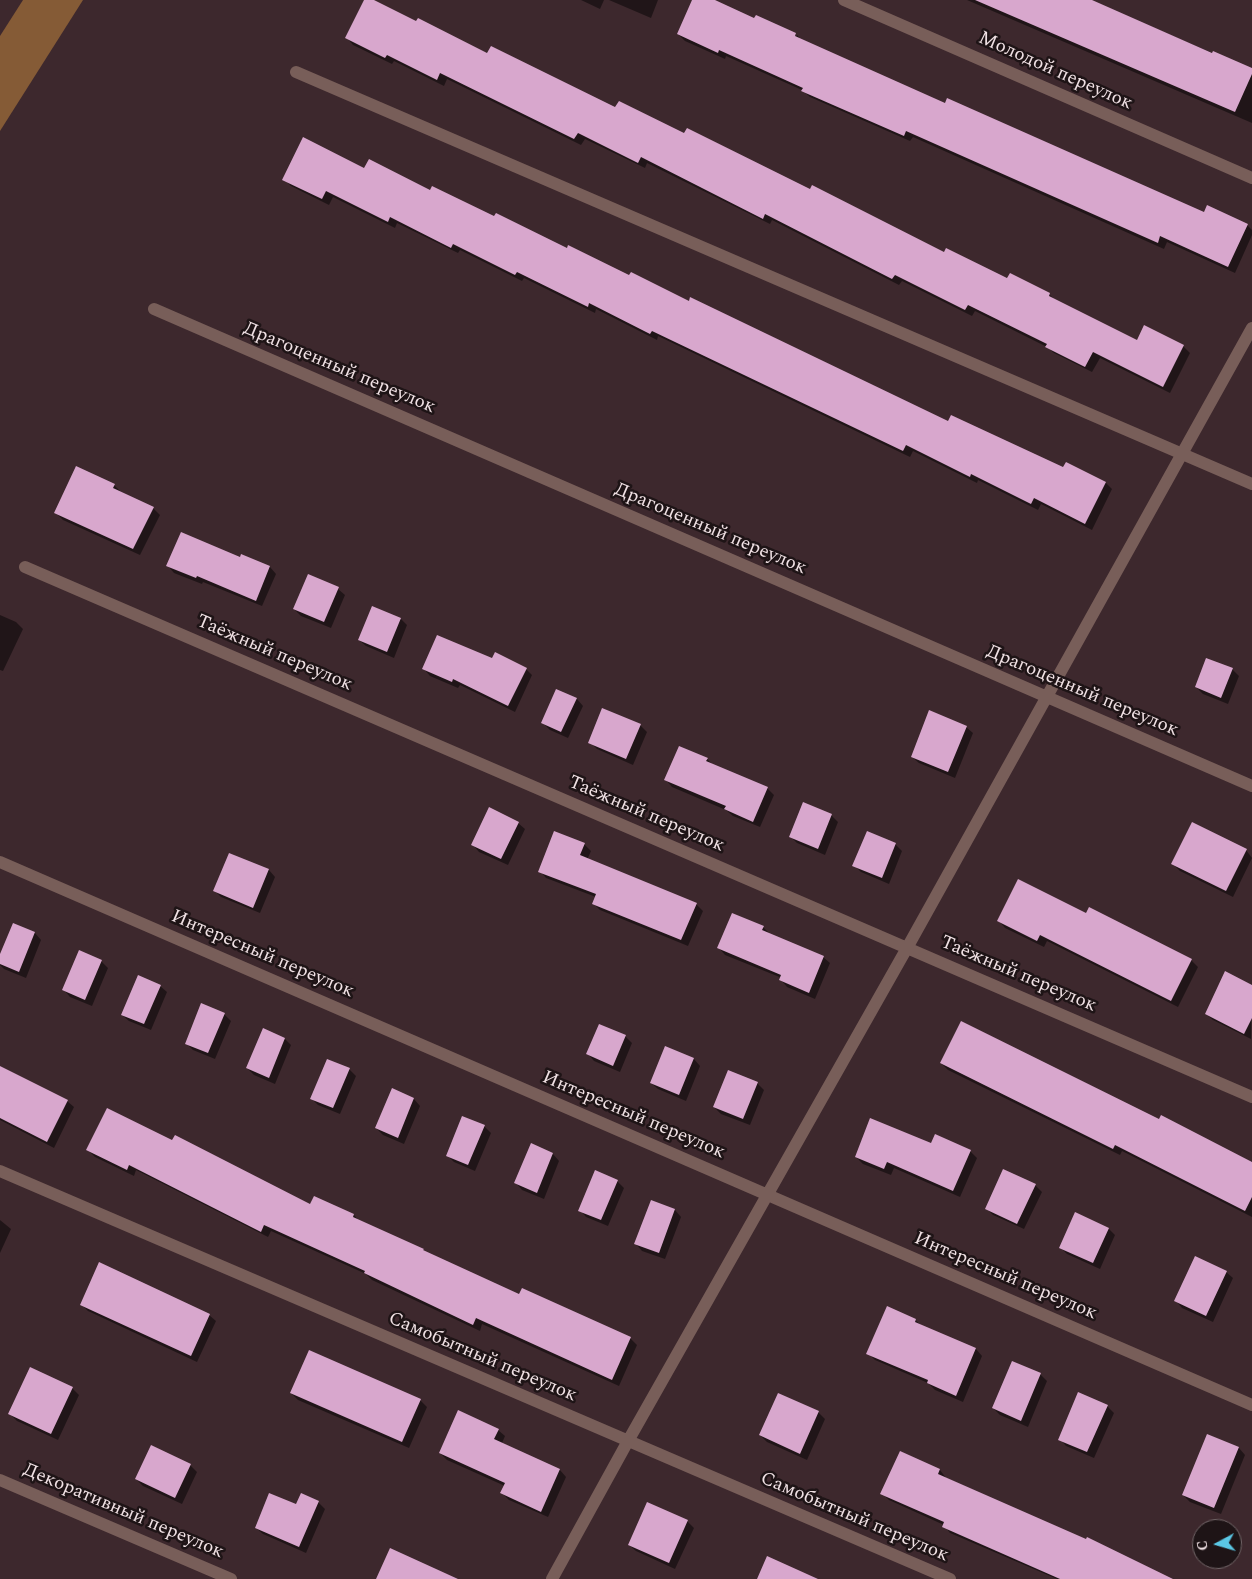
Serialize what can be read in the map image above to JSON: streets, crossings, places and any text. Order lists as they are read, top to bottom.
{
  "streets": {
    "street": [
      "Молодой переулок",
      "Драгоценный переулок",
      "Таёжный переулок",
      "Интересный переулок",
      "Самобытный переулок",
      "Декоративный переулок"
    ]
  },
  "north": "left"
}
